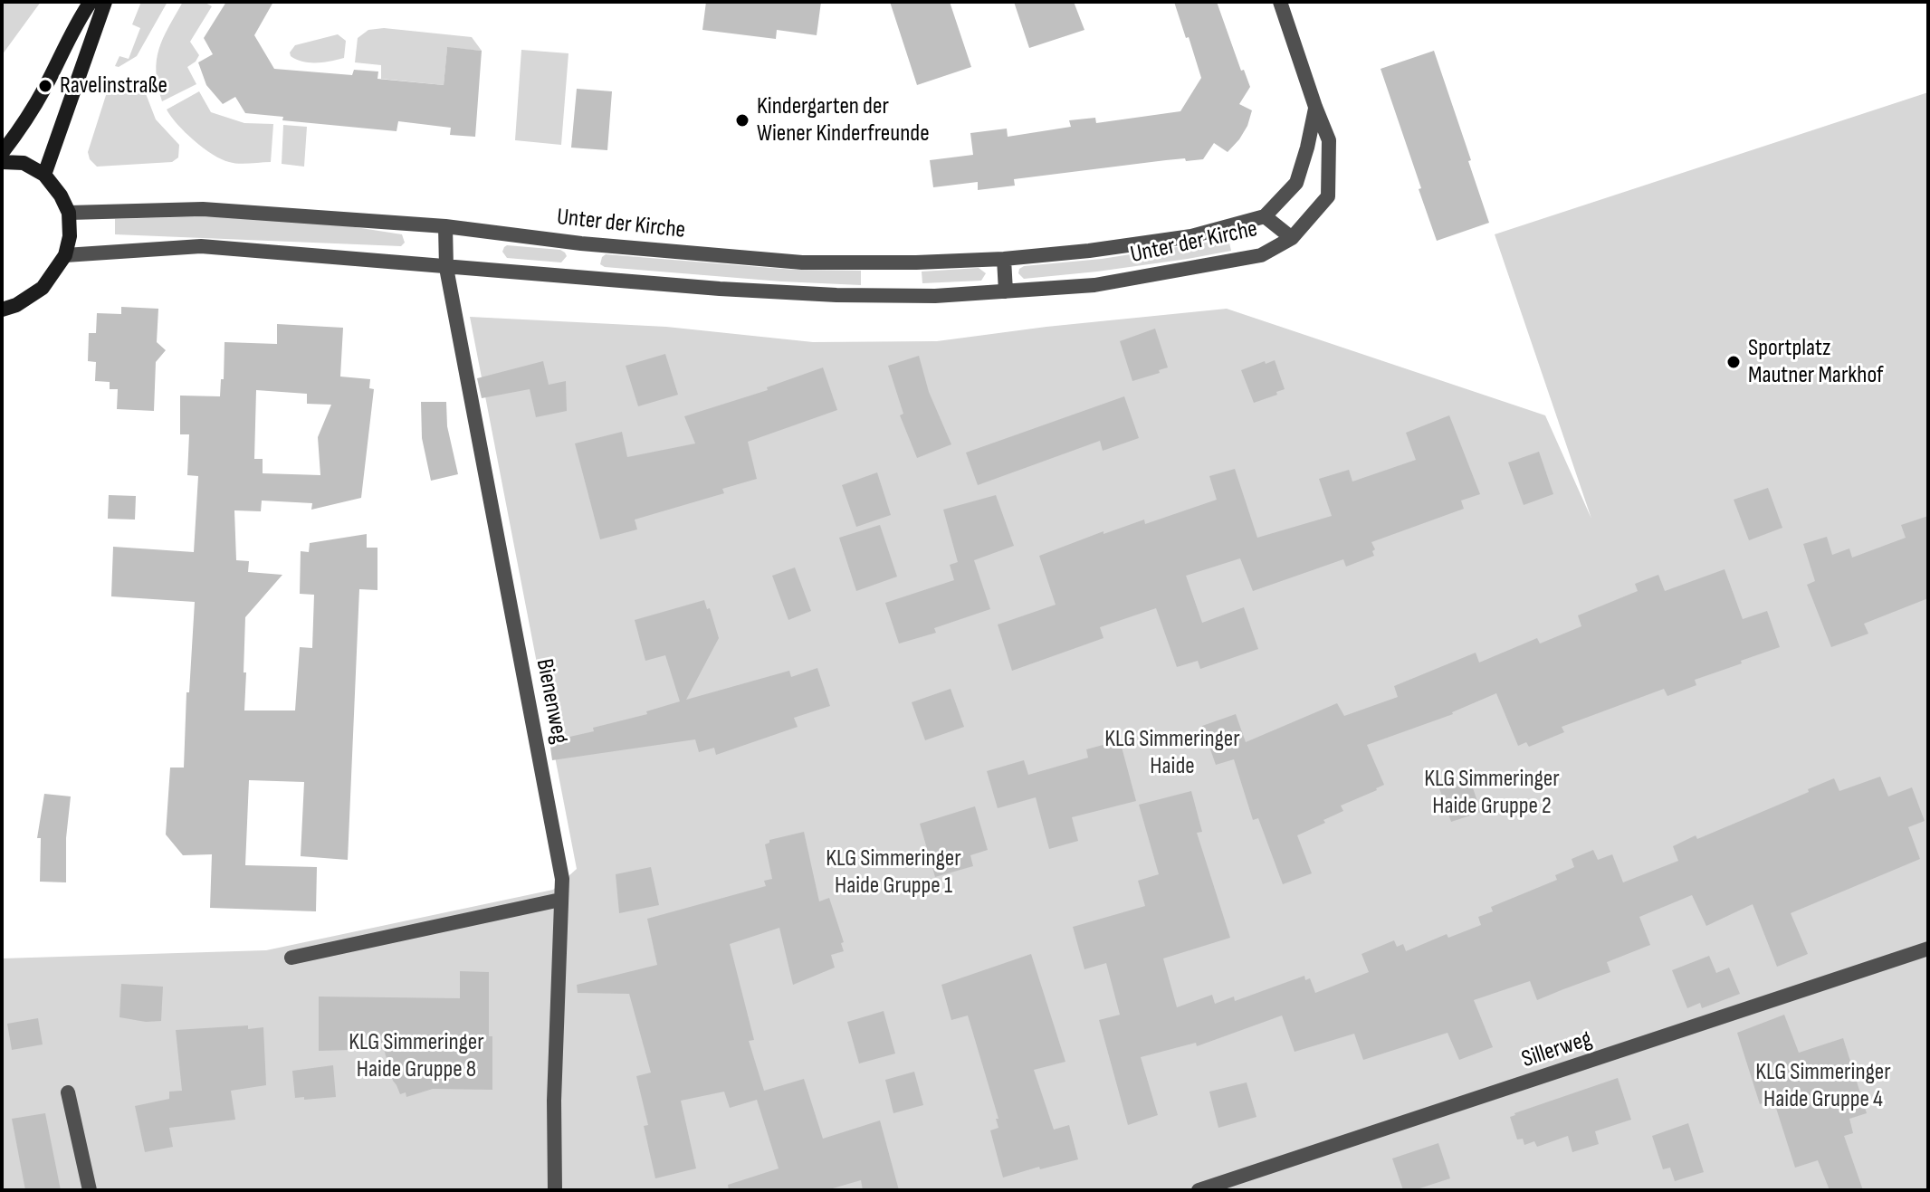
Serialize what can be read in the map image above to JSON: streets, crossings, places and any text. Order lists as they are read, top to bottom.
{
  "streets": {
    "street": ["Unter der Kirche", "Bienenweg", "Sillerweg"]
  },
  "crossings": [
    ["Unter der Kirche", "Bienenweg"]
  ],
  "parks": [
    "KLG Simmeringer Haide",
    "KLG Simmeringer Haide Gruppe 2",
    "KLG Simmeringer Haide Gruppe 1",
    "KLG Simmeringer Haide Gruppe 8",
    "KLG Simmeringer Haide Gruppe 4"
  ],
  "places": ["Ravelinstraße", "Kindergarten der Wiener Kinderfreunde", "Sportplatz Mautner Markhof"]
}
